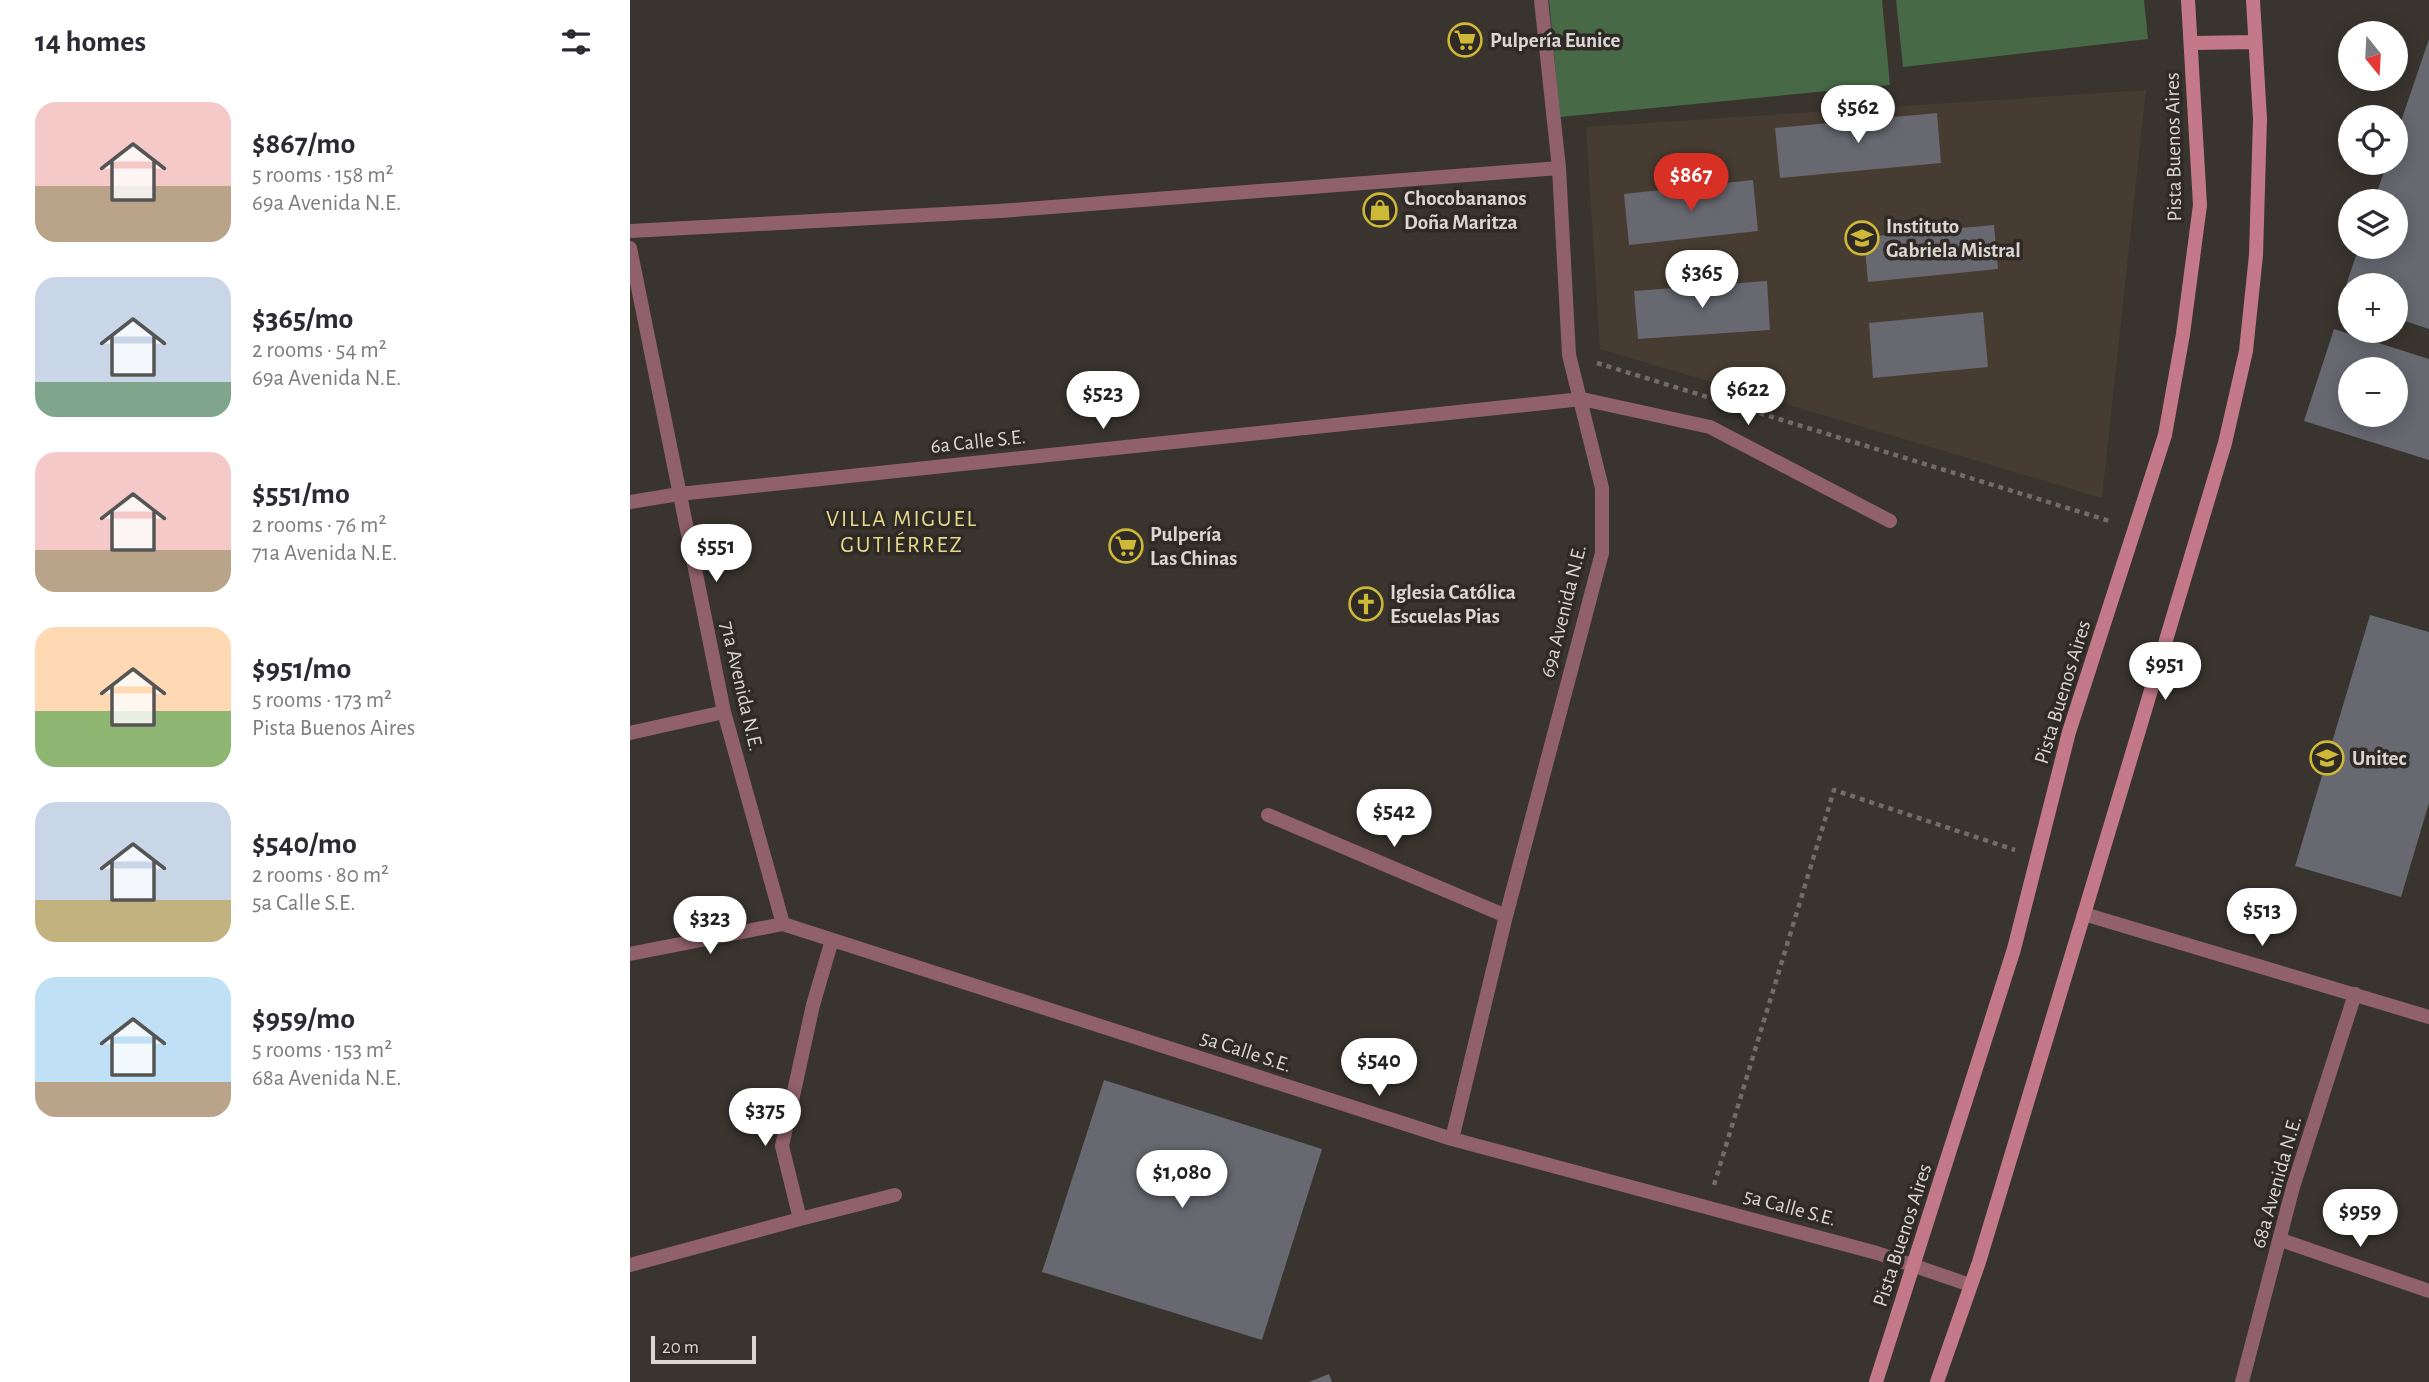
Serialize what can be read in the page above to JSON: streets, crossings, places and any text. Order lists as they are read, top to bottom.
{
  "streets": {
    "main road": ["Pista Buenos Aires"],
    "street": [
      "6a Calle S.E.",
      "69a Avenida N.E.",
      "71a Avenida N.E.",
      "5a Calle S.E.",
      "68a Avenida N.E."
    ]
  },
  "crossings": [
    ["Pista Buenos Aires", "5a Calle S.E."],
    ["6a Calle S.E.", "69a Avenida N.E."],
    ["6a Calle S.E.", "71a Avenida N.E."],
    ["69a Avenida N.E.", "5a Calle S.E."],
    ["71a Avenida N.E.", "5a Calle S.E."]
  ],
  "districts": ["VILLA MIGUEL GUTIÉRREZ"],
  "places": {
    "supermarket": ["Pulpería Eunice", "Pulpería Las Chinas"],
    "shop": ["Chocobananos Doña Maritza"],
    "school or university": ["Instituto Gabriela Mistral", "Unitec"],
    "church": ["Iglesia Católica Escuelas Pias"]
  },
  "scale_bar": "20 m",
  "north": "bottom",
  "page": {
    "heading": "14 homes",
    "map_buttons": ["+", "−"],
    "list": [
      {
        "name": "$867/mo",
        "note": "5 rooms · 158 m² · 69a Avenida N.E."
      },
      {
        "name": "$365/mo",
        "note": "2 rooms · 54 m² · 69a Avenida N.E."
      },
      {
        "name": "$551/mo",
        "note": "2 rooms · 76 m² · 71a Avenida N.E."
      },
      {
        "name": "$951/mo",
        "note": "5 rooms · 173 m² · Pista Buenos Aires"
      },
      {
        "name": "$540/mo",
        "note": "2 rooms · 80 m² · 5a Calle S.E."
      },
      {
        "name": "$959/mo",
        "note": "5 rooms · 153 m² · 68a Avenida N.E."
      }
    ],
    "price": [
      "$562",
      "$867",
      "$365",
      "$622",
      "$523",
      "$551",
      "$951",
      "$542",
      "$513",
      "$323",
      "$540",
      "$375",
      "$1,080",
      "$959"
    ],
    "scale": "20 m"
  }
}
